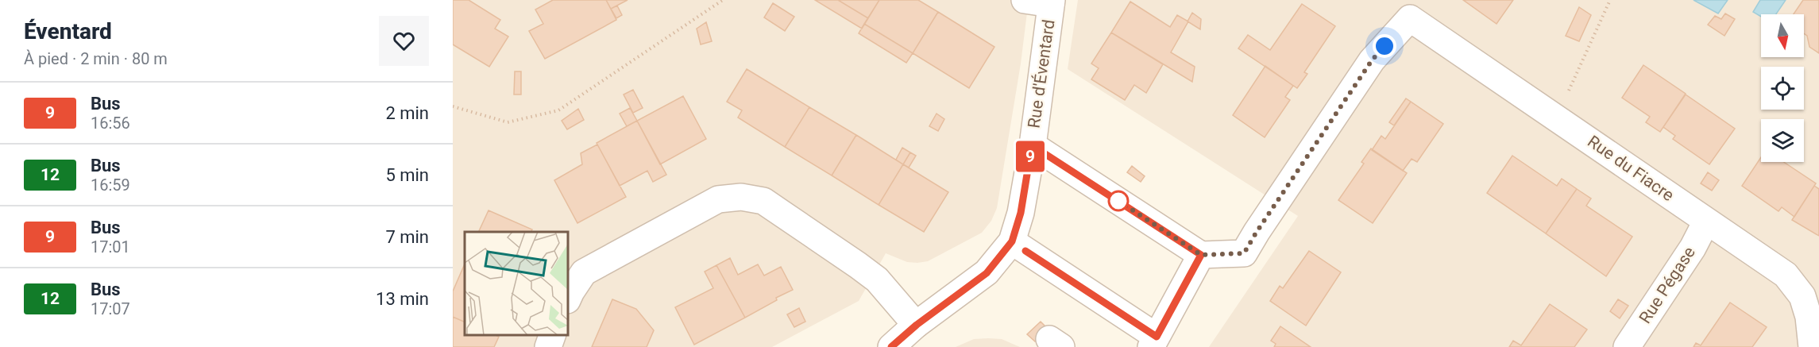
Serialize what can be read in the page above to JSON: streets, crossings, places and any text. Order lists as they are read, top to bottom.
{
  "streets": {
    "street": ["Rue d'Éventard", "Rue du Fiacre", "Rue Pégase"]
  },
  "crossings": [
    ["Rue du Fiacre", "Rue Pégase"]
  ],
  "lines": ["bus line 9"],
  "north": "bottom",
  "page": {
    "heading": ["Éventard", "À pied · 2 min · 80 m"],
    "on_map": "9",
    "list": [
      {
        "mark": "9",
        "name": "Bus",
        "note": "16:56",
        "value": "2 min"
      },
      {
        "mark": "12",
        "name": "Bus",
        "note": "16:59",
        "value": "5 min"
      },
      {
        "mark": "9",
        "name": "Bus",
        "note": "17:01",
        "value": "7 min"
      },
      {
        "mark": "12",
        "name": "Bus",
        "note": "17:07",
        "value": "13 min"
      }
    ]
  }
}
